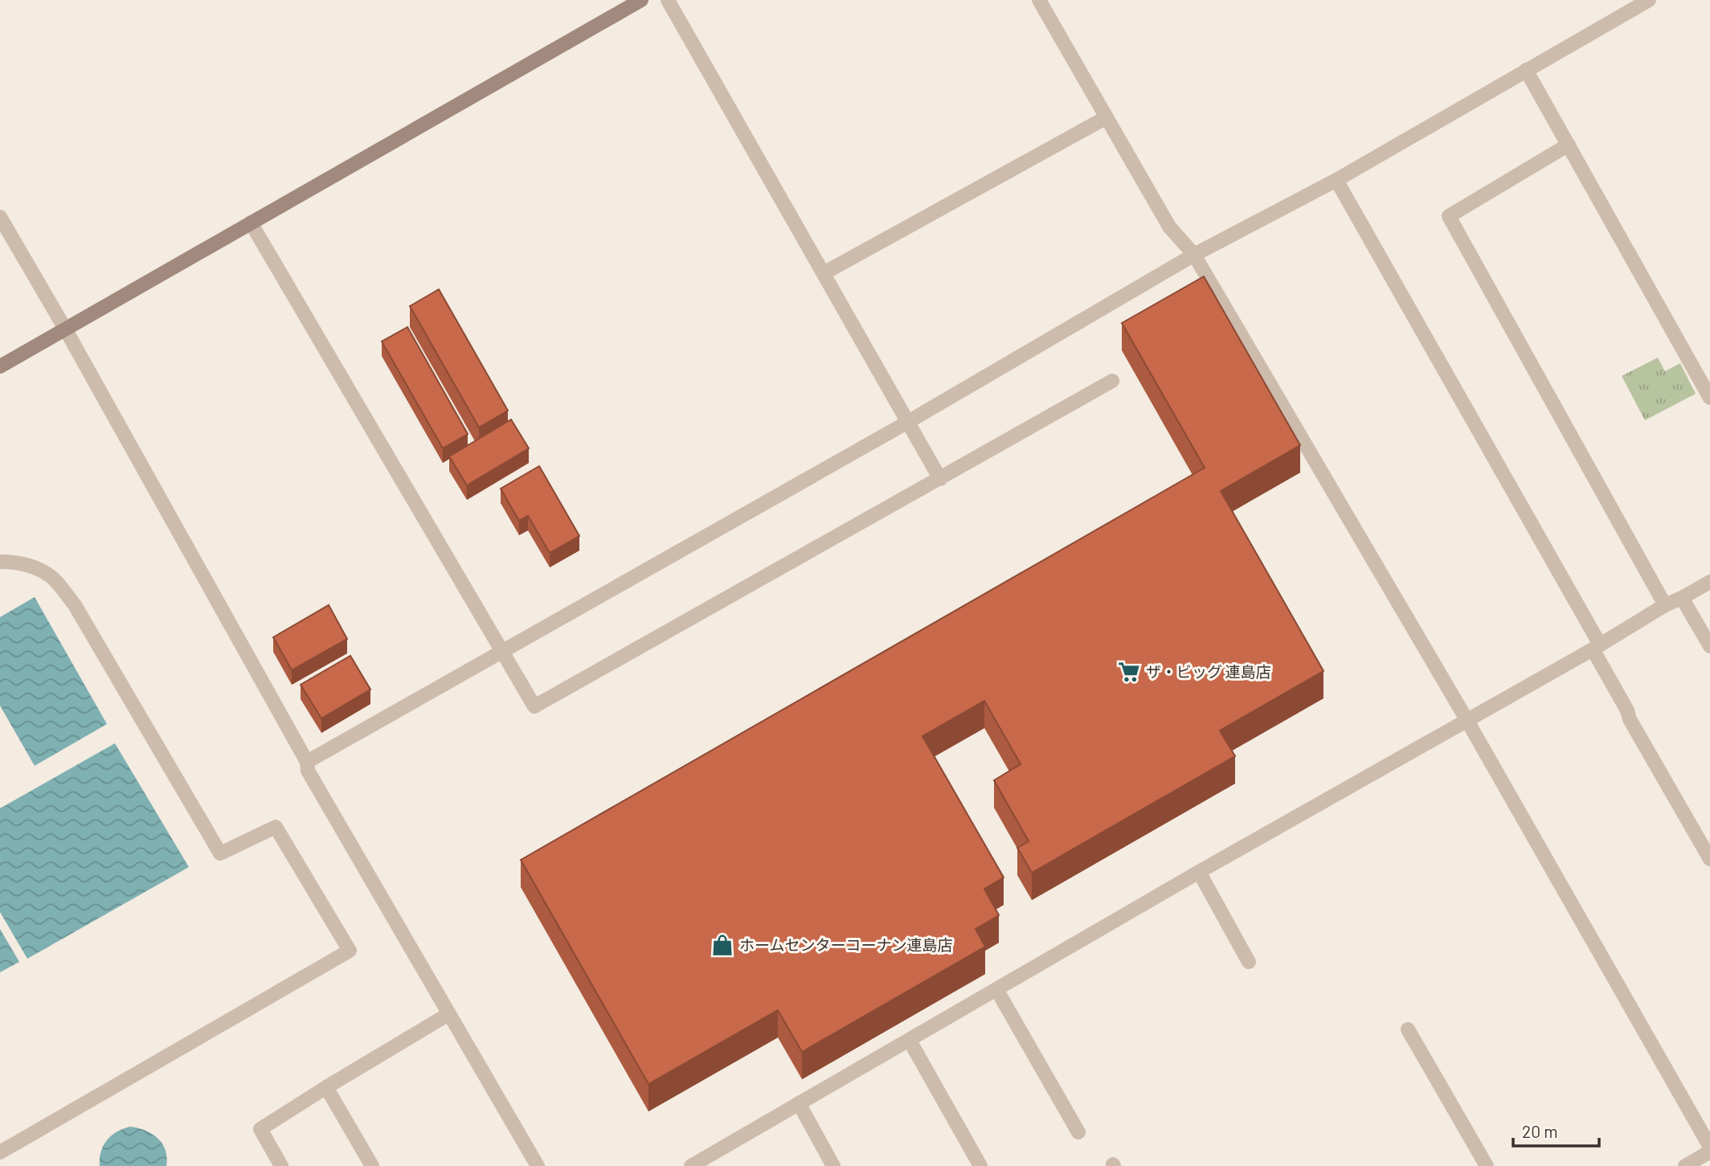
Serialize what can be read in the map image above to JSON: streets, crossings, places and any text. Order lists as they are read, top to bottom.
{
  "places": {
    "supermarket": ["ザ・ビッグ 連島店"],
    "shop": ["ホームセンターコーナン連島店"]
  },
  "scale_bar": "20 m"
}
